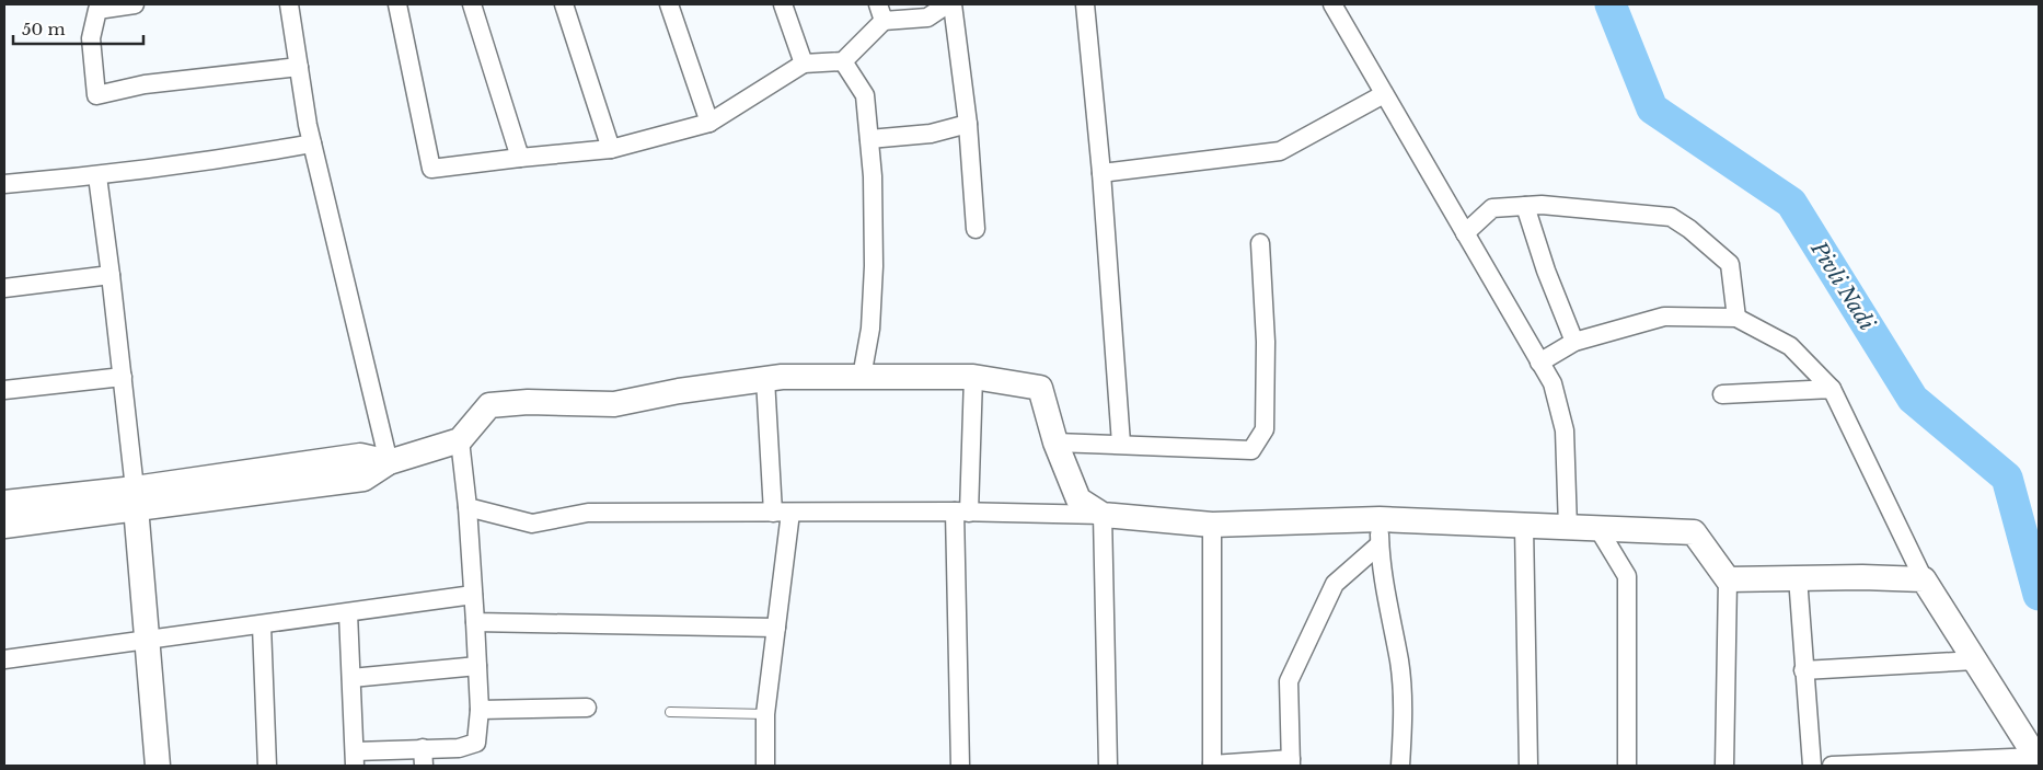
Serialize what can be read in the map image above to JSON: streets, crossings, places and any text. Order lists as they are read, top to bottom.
{
  "water": ["Pivli Nadi"],
  "scale_bar": "50 m"
}
